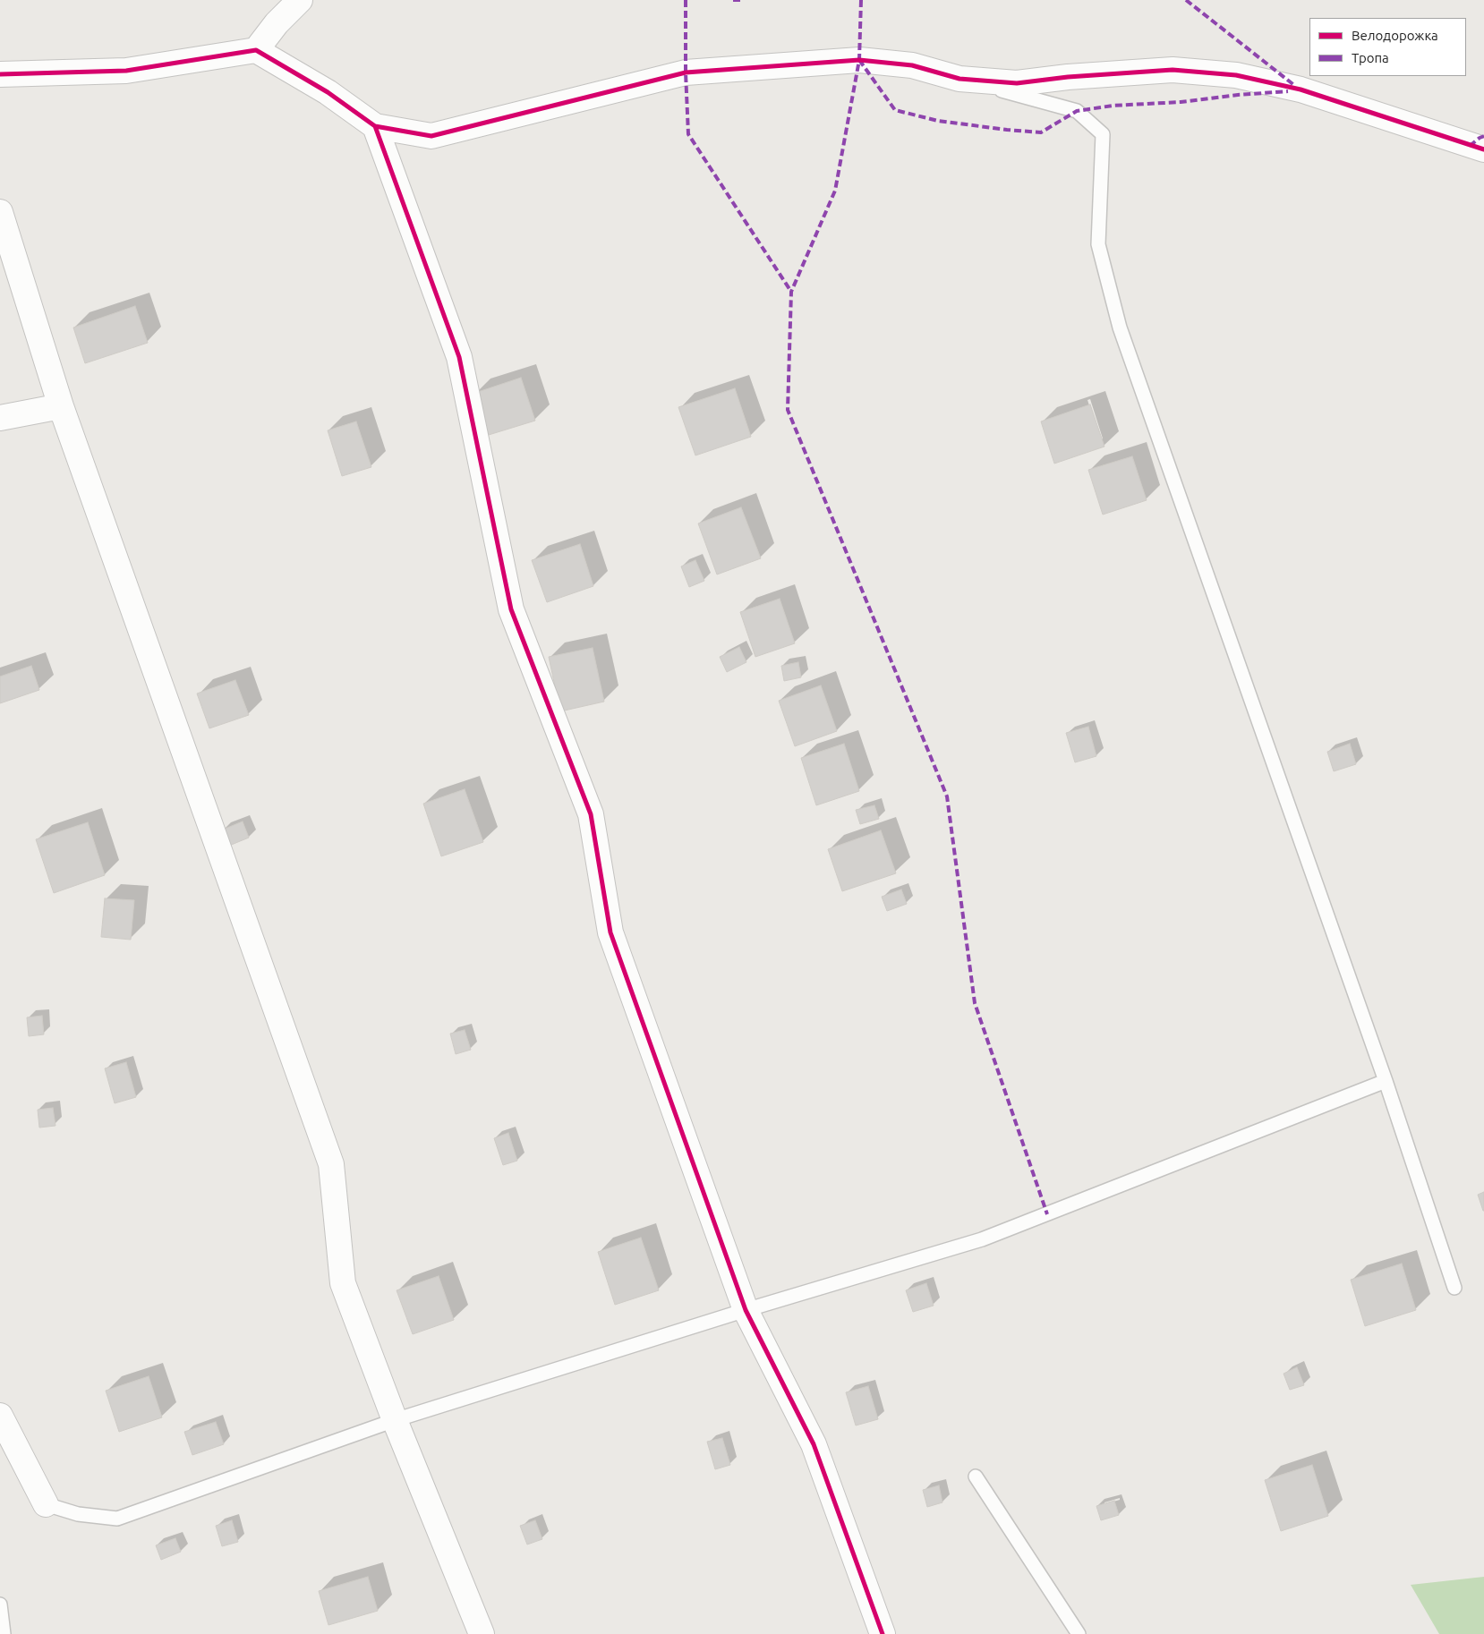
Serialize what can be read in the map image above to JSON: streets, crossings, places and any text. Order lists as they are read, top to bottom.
{
  "legend": ["Велодорожка", "Тропа"]
}
